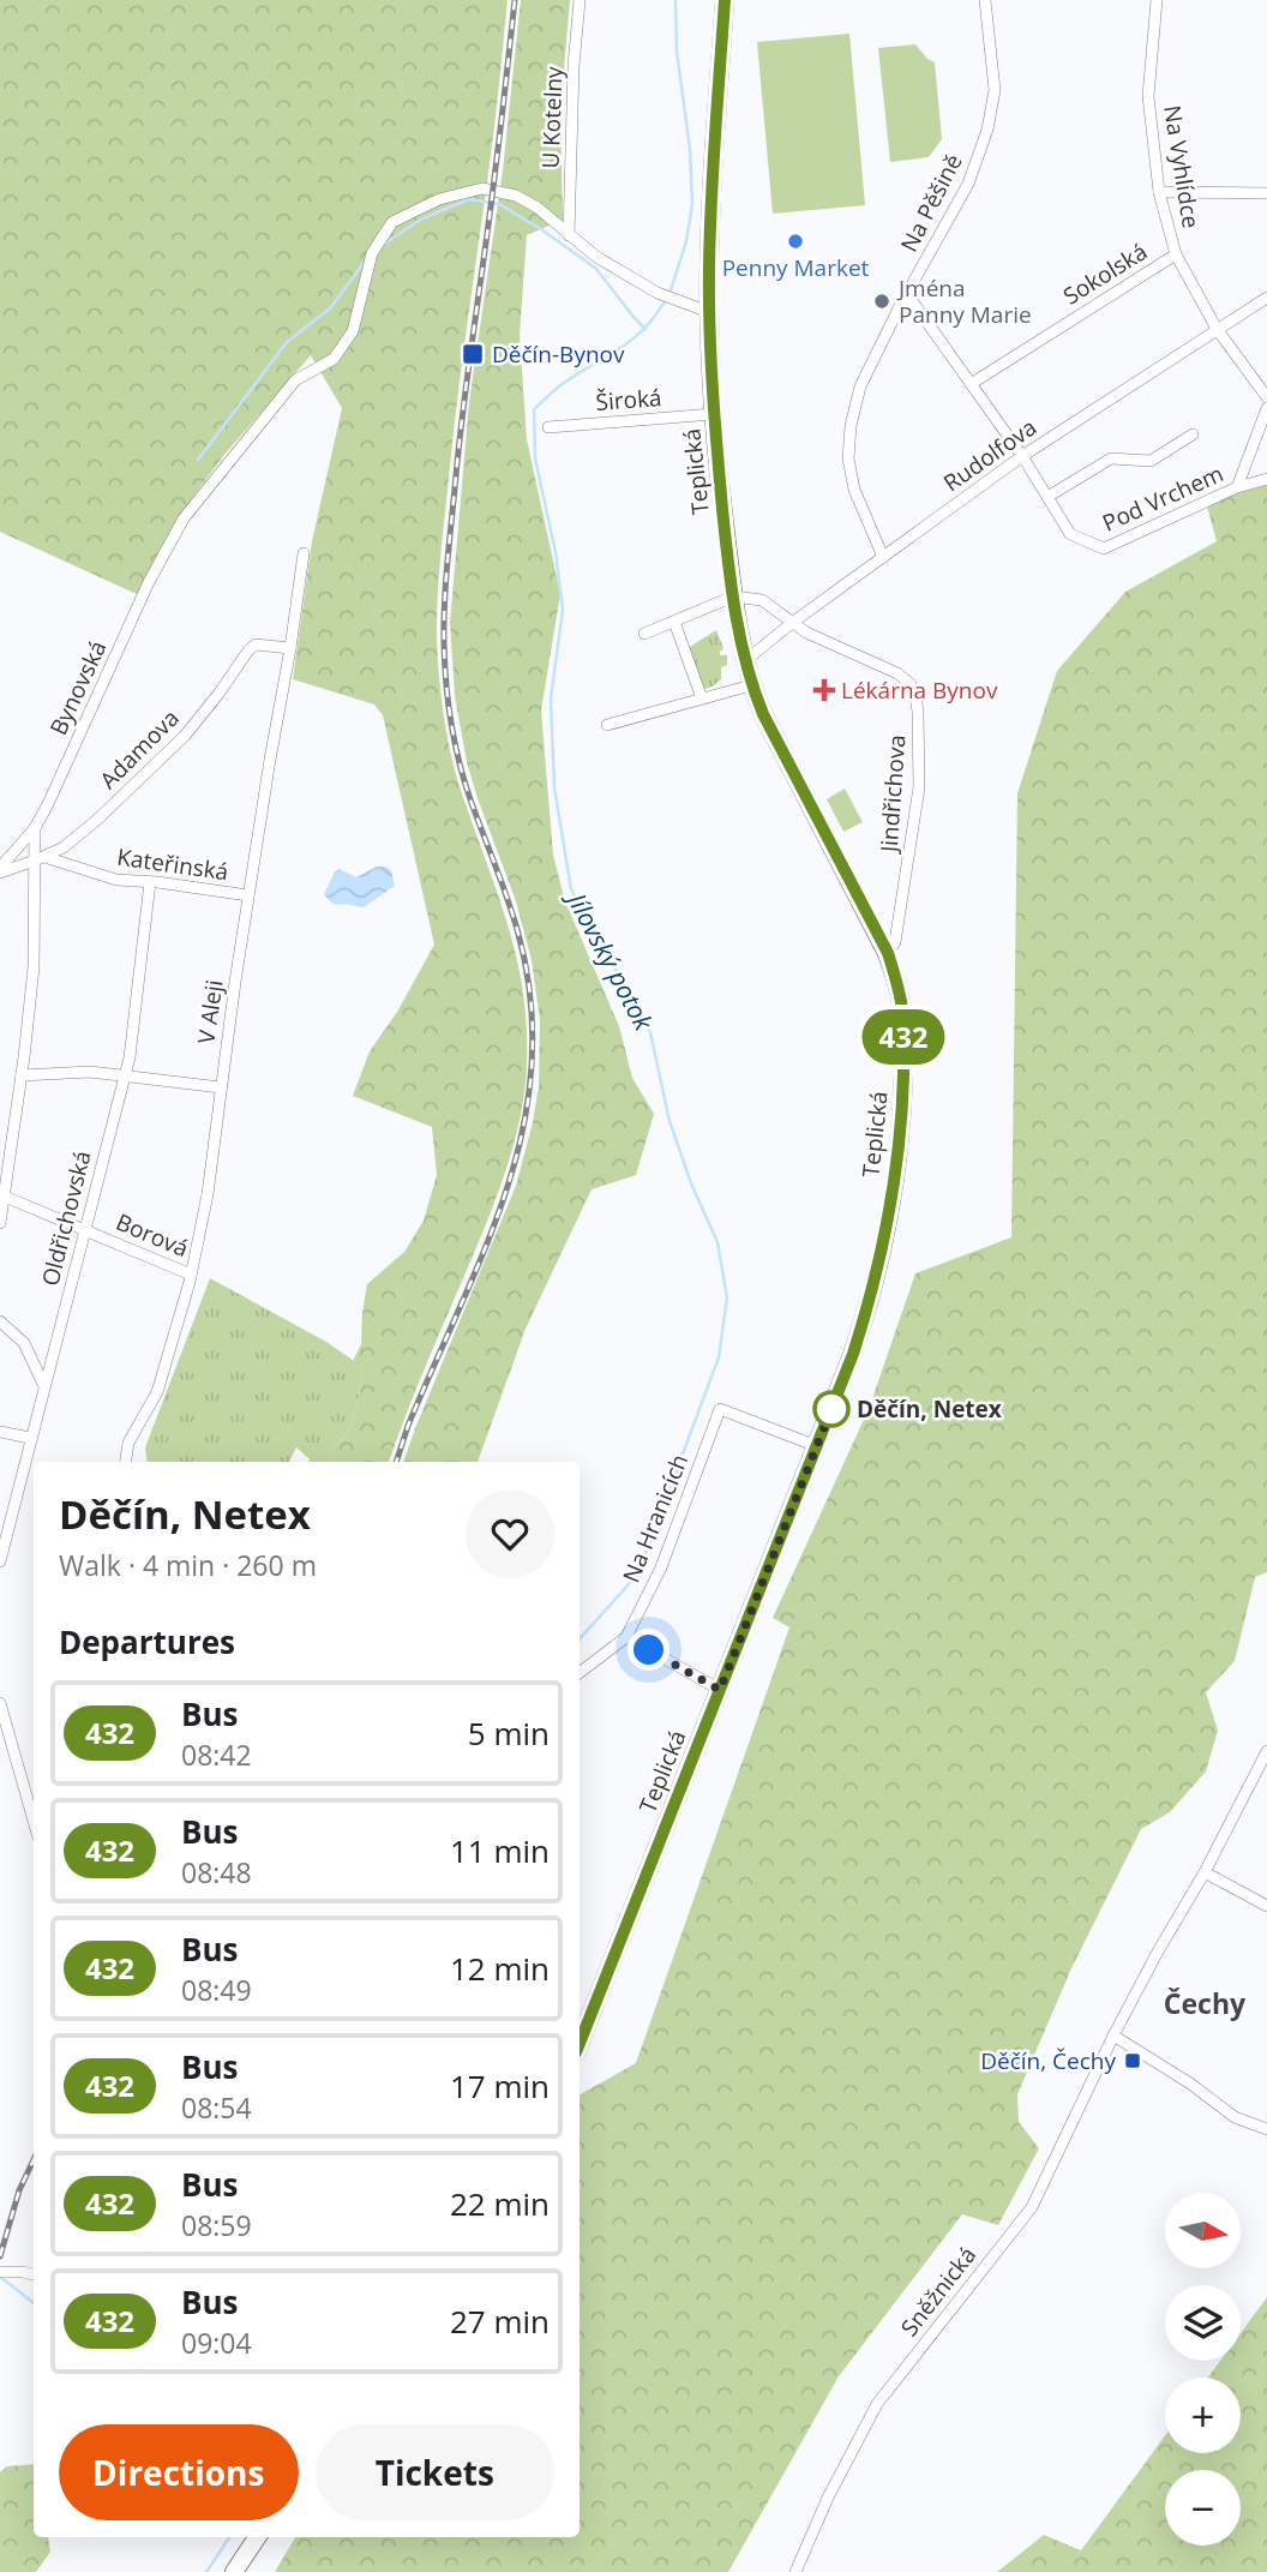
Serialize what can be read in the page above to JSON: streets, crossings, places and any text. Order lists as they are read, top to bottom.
{
  "streets": {
    "main road": ["Teplická"],
    "street": [
      "U Kotelny",
      "Na Vyhlídce",
      "Na Pěšině",
      "Sokolská",
      "Široká",
      "Rudolfova",
      "Pod Vrchem",
      "Bynovská",
      "Adamova",
      "Jindřichova",
      "Kateřinská",
      "V Aleji",
      "Oldřichovská",
      "Borová",
      "Na Hranicích",
      "Sněžnická"
    ]
  },
  "crossings": [
    ["U Kotelny", "Bynovská"],
    ["Na Vyhlídce", "Sokolská"],
    ["Na Vyhlídce", "Rudolfova"],
    ["Na Pěšině", "Rudolfova"],
    ["Na Pěšině", "Pod Vrchem"],
    ["Sokolská", "Pod Vrchem"],
    ["Široká", "Teplická"],
    ["Rudolfova", "Teplická"],
    ["Rudolfova", "Pod Vrchem"],
    ["Rudolfova", "Jindřichova"],
    ["Teplická", "Jindřichova"],
    ["Teplická", "Na Hranicích"],
    ["Bynovská", "Adamova"],
    ["Adamova", "Kateřinská"],
    ["Adamova", "V Aleji"],
    ["Kateřinská", "V Aleji"],
    ["Kateřinská", "Oldřichovská"],
    ["V Aleji", "Borová"],
    ["Oldřichovská", "Borová"]
  ],
  "districts": ["Čechy"],
  "water": ["Jílovský potok"],
  "places": {
    "other": ["Penny Market", "Jména Panny Marie", "Děčín, Netex"],
    "transit": ["Děčín-Bynov", "Děčín, Čechy"],
    "health": ["Lékárna Bynov"]
  },
  "lines": ["bus line 432"],
  "north": "right",
  "page": {
    "on_map": "432",
    "heading": [
      ["Děčín, Netex", "Walk · 4 min · 260 m"],
      "Departures"
    ],
    "list": [
      {
        "mark": "432",
        "name": "Bus",
        "note": "08:42",
        "value": "5 min"
      },
      {
        "mark": "432",
        "name": "Bus",
        "note": "08:48",
        "value": "11 min"
      },
      {
        "mark": "432",
        "name": "Bus",
        "note": "08:49",
        "value": "12 min"
      },
      {
        "mark": "432",
        "name": "Bus",
        "note": "08:54",
        "value": "17 min"
      },
      {
        "mark": "432",
        "name": "Bus",
        "note": "08:59",
        "value": "22 min"
      },
      {
        "mark": "432",
        "name": "Bus",
        "note": "09:04",
        "value": "27 min"
      }
    ],
    "map_buttons": ["+", "−"],
    "buttons": ["Directions", "Tickets"]
  }
}
